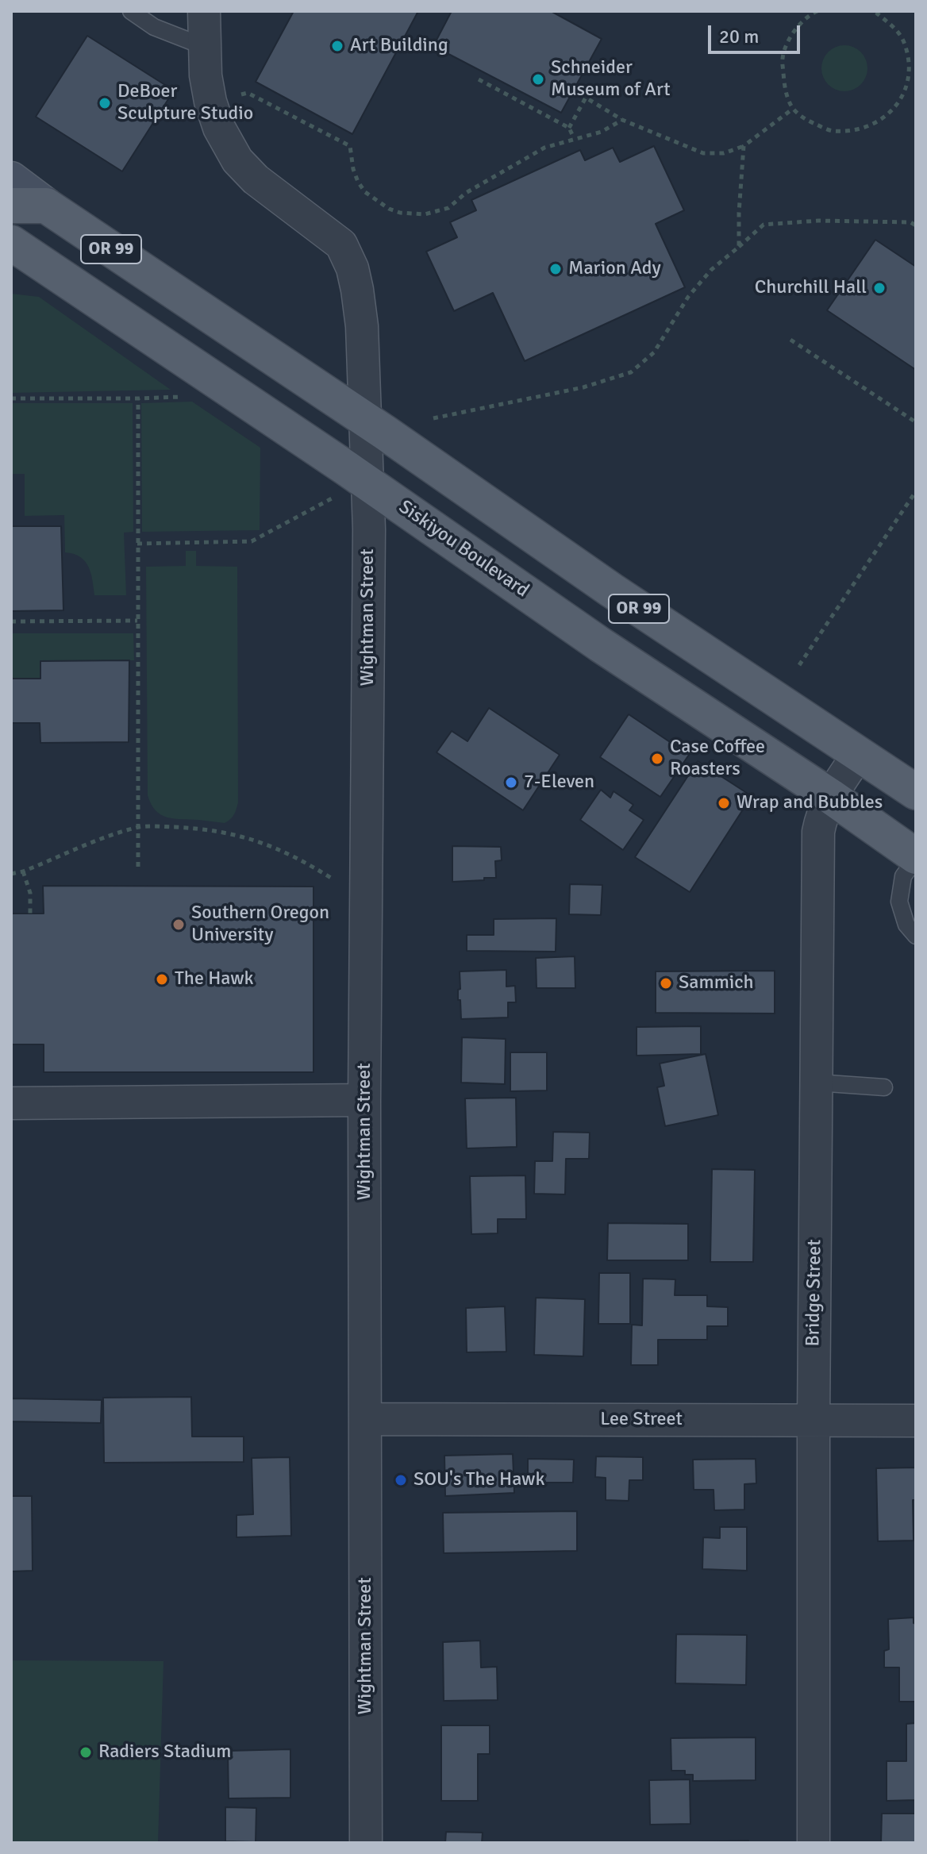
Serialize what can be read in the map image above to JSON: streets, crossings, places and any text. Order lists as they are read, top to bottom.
{
  "streets": {
    "main road": ["OR 99", "Siskiyou Boulevard"],
    "street": ["Wightman Street", "Bridge Street", "Lee Street"]
  },
  "crossings": [
    ["OR 99", "Wightman Street"],
    ["OR 99", "Bridge Street"],
    ["Siskiyou Boulevard", "Wightman Street"],
    ["Siskiyou Boulevard", "Bridge Street"],
    ["Wightman Street", "Lee Street"],
    ["Bridge Street", "Lee Street"]
  ],
  "places": [
    "Art Building",
    "Schneider Museum of Art",
    "DeBoer Sculpture Studio",
    "Marion Ady",
    "Churchill Hall",
    "Case Coffee Roasters",
    "7-Eleven",
    "Wrap and Bubbles",
    "Southern Oregon University",
    "The Hawk",
    "Sammich",
    "SOU's The Hawk",
    "Radiers Stadium"
  ],
  "scale_bar": "20 m"
}
